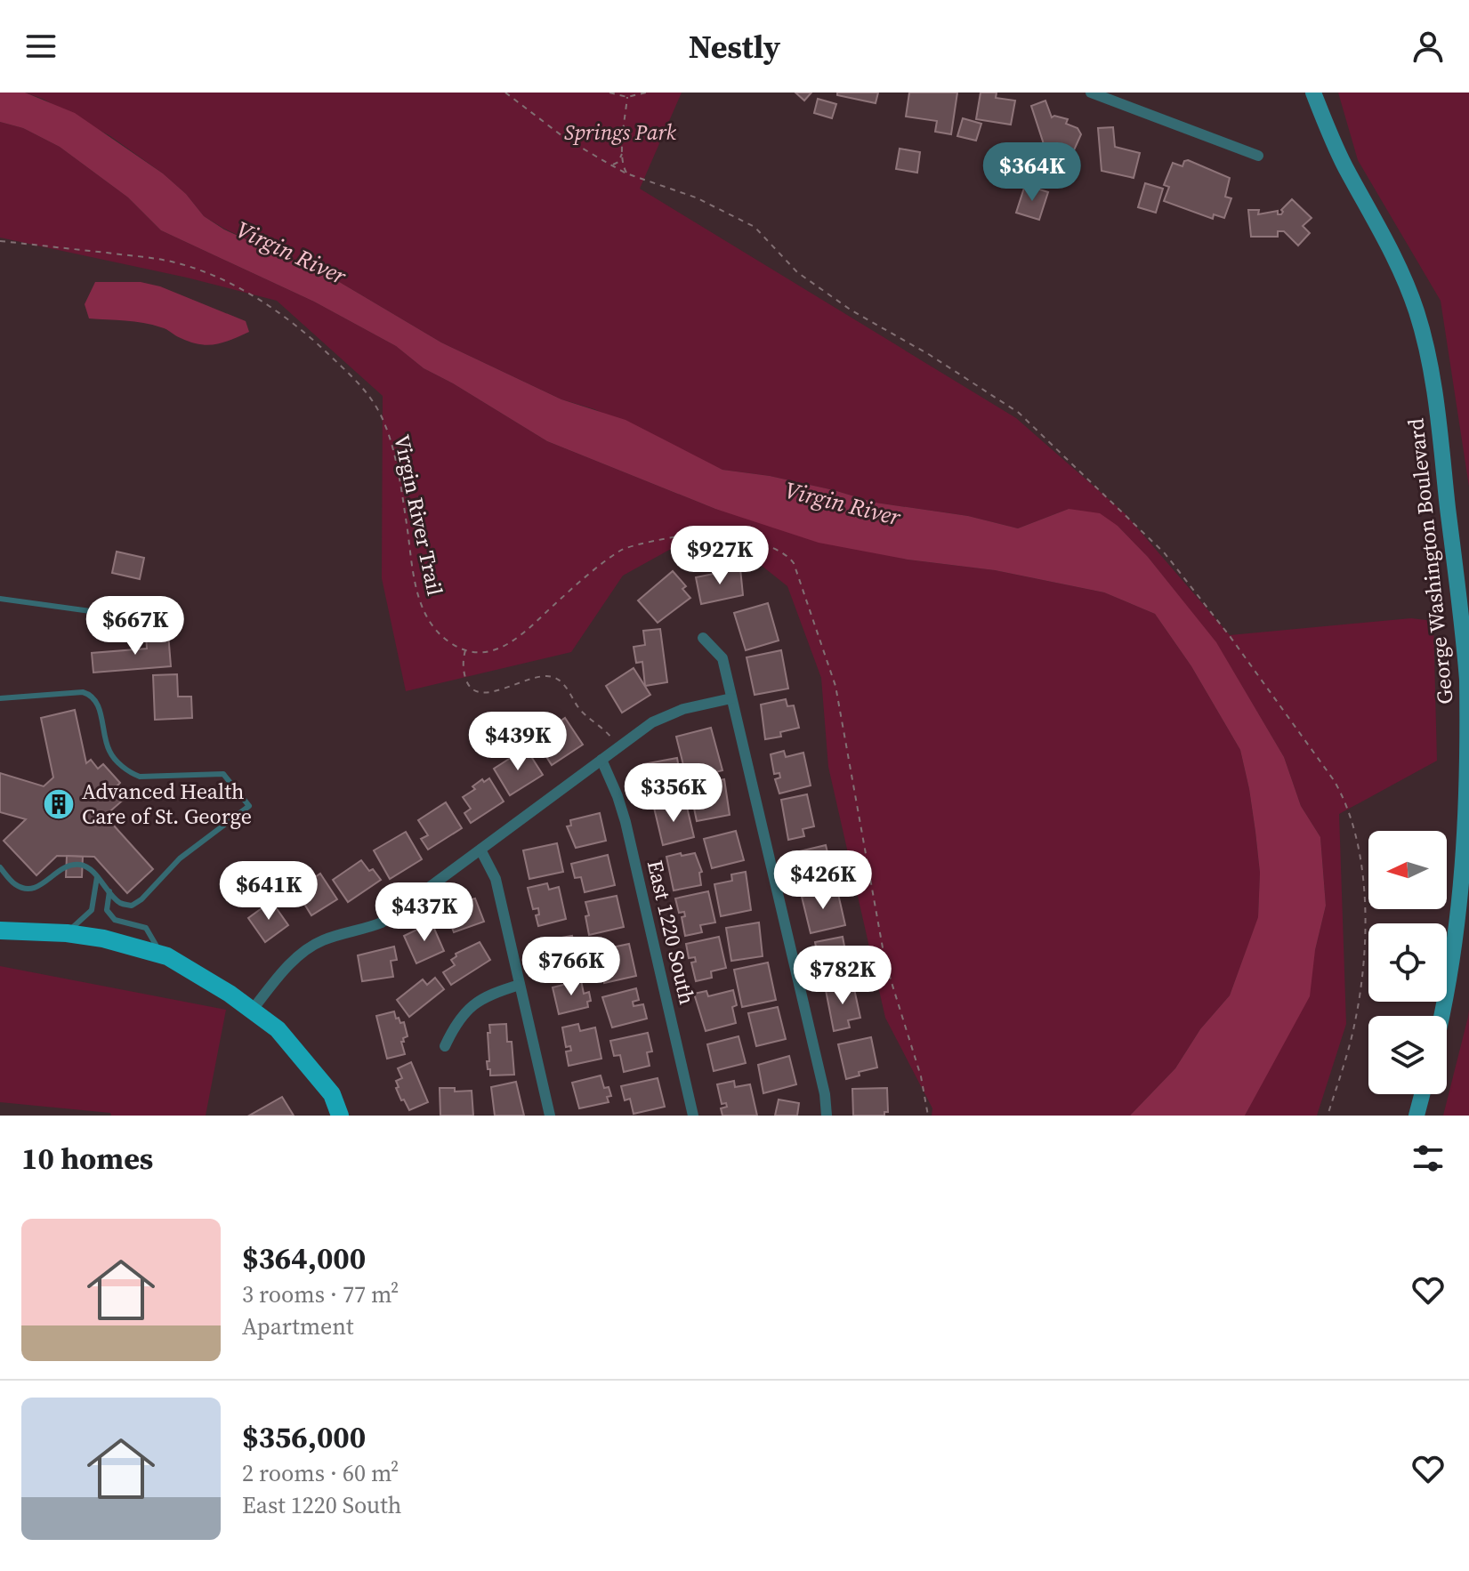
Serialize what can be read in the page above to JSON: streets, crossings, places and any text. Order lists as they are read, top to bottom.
{
  "streets": {
    "main road": ["George Washington Boulevard"],
    "street": ["East 1220 South"],
    "path": ["Virgin River Trail"]
  },
  "water": ["Virgin River"],
  "parks": ["Springs Park"],
  "places": {
    "building": ["Advanced Health Care of St. George"]
  },
  "north": "left",
  "page": {
    "header": "Nestly",
    "price": [
      "$364K",
      "$927K",
      "$667K",
      "$439K",
      "$356K",
      "$426K",
      "$641K",
      "$437K",
      "$766K",
      "$782K"
    ],
    "heading": "10 homes",
    "list": [
      {
        "name": "$364,000",
        "note": "3 rooms · 77 m² · Apartment"
      },
      {
        "name": "$356,000",
        "note": "2 rooms · 60 m² · East 1220 South"
      }
    ]
  }
}
